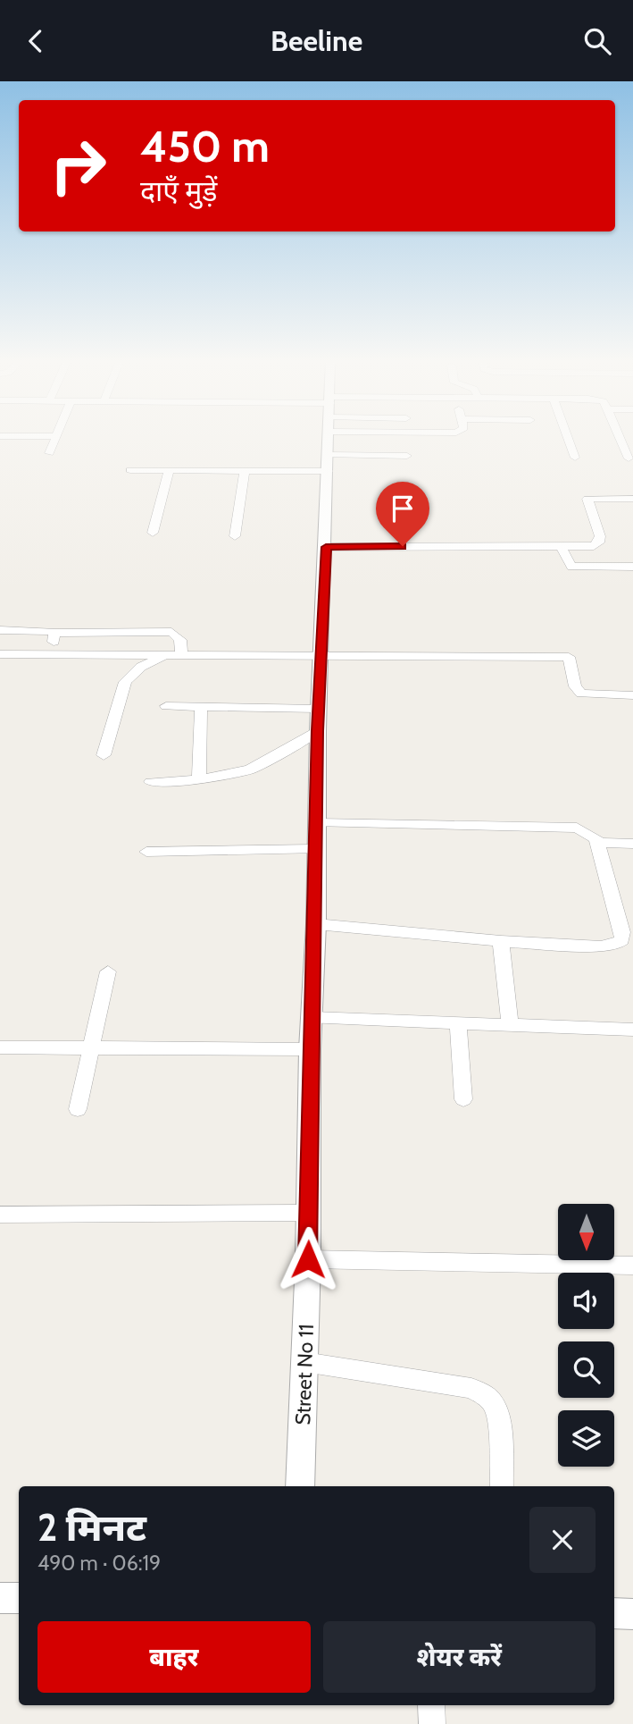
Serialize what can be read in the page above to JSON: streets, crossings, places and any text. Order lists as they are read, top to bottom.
{
  "streets": {
    "street": ["Street No 11"]
  },
  "north": "bottom",
  "page": {
    "header": "Beeline",
    "turn": ["450 m", "दाएँ मुड़ें"],
    "heading": ["2 मिनट", "490 m · 06:19"],
    "buttons": ["बाहर", "शेयर करें"]
  }
}
